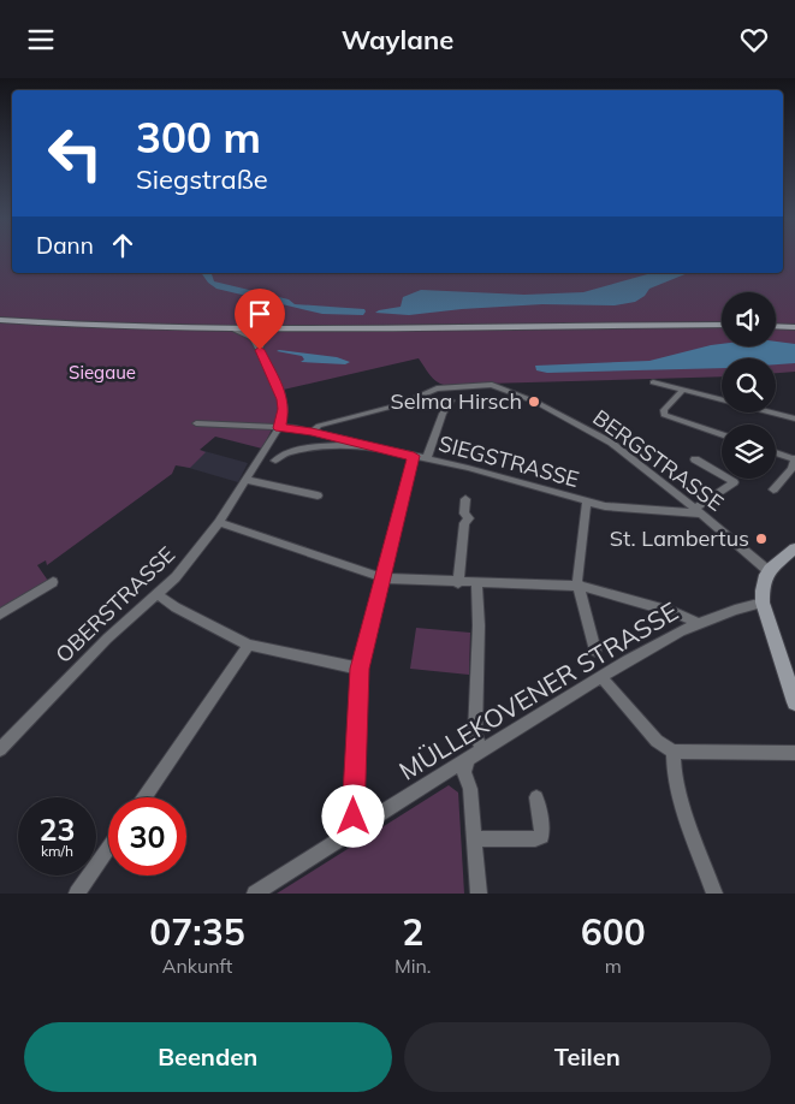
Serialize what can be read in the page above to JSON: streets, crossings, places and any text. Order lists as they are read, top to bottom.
{
  "streets": {
    "street": [
      "BERGSTRASSE",
      "SIEGSTRASSE",
      "OBERSTRASSE",
      "MÜLLEKOVENER STRASSE"
    ]
  },
  "crossings": [
    ["BERGSTRASSE", "SIEGSTRASSE"]
  ],
  "parks": ["Siegaue"],
  "places": ["Selma Hirsch", "St. Lambertus"],
  "page": {
    "header": "Waylane",
    "turn": ["300 m", "Siegstraße"],
    "then": "Dann",
    "speed": "23 km/h",
    "limit": "30",
    "eta": [
      "07:35",
      "Ankunft",
      "2",
      "Min.",
      "600",
      "m"
    ],
    "buttons": ["Beenden", "Teilen"]
  }
}
